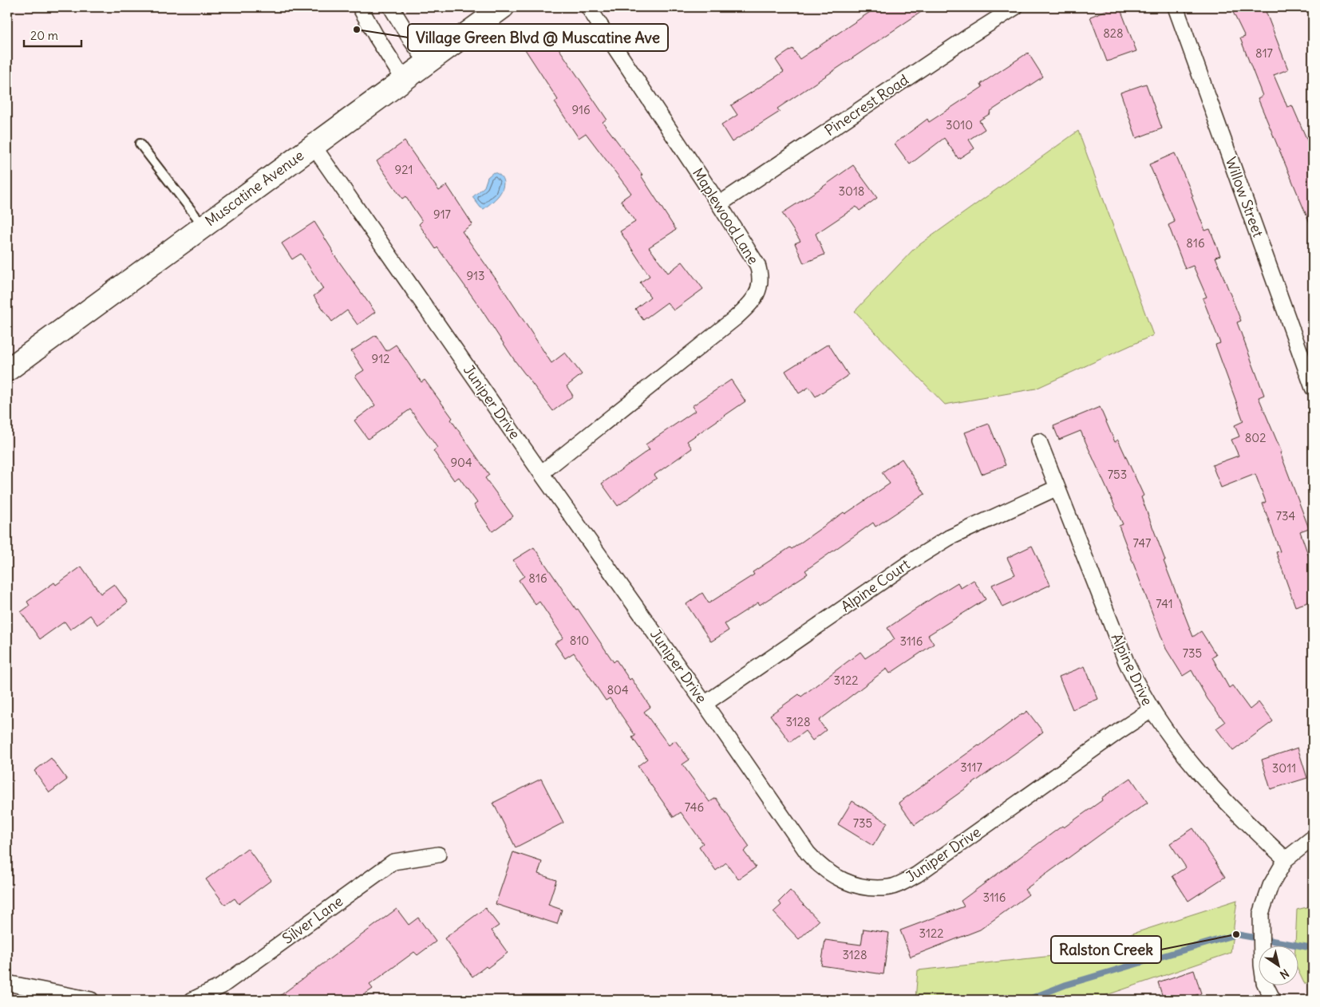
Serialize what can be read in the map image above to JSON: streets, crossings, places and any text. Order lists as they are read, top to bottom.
{
  "streets": {
    "main road": ["Muscatine Avenue"],
    "street": [
      "Pinecrest Road",
      "Willow Street",
      "Maplewood Lane",
      "Juniper Drive",
      "Alpine Court",
      "Alpine Drive",
      "Silver Lane"
    ]
  },
  "crossings": [
    ["Pinecrest Road", "Maplewood Lane"],
    ["Muscatine Avenue", "Juniper Drive"],
    ["Maplewood Lane", "Juniper Drive"],
    ["Juniper Drive", "Alpine Court"],
    ["Juniper Drive", "Alpine Drive"],
    ["Alpine Court", "Alpine Drive"]
  ],
  "places": ["Village Green Blvd @ Muscatine Ave", "Ralston Creek"],
  "house_numbers": [
    "828",
    "817",
    "916",
    "3010",
    "921",
    "3018",
    "917",
    "816",
    "913",
    "912",
    "802",
    "904",
    "753",
    "734",
    "747",
    "816",
    "741",
    "810",
    "3116",
    "735",
    "3122",
    "804",
    "3128",
    "3117",
    "3011",
    "746",
    "735",
    "3116",
    "3122",
    "3128"
  ],
  "scale_bar": "20 m",
  "north": "bottom right"
}
